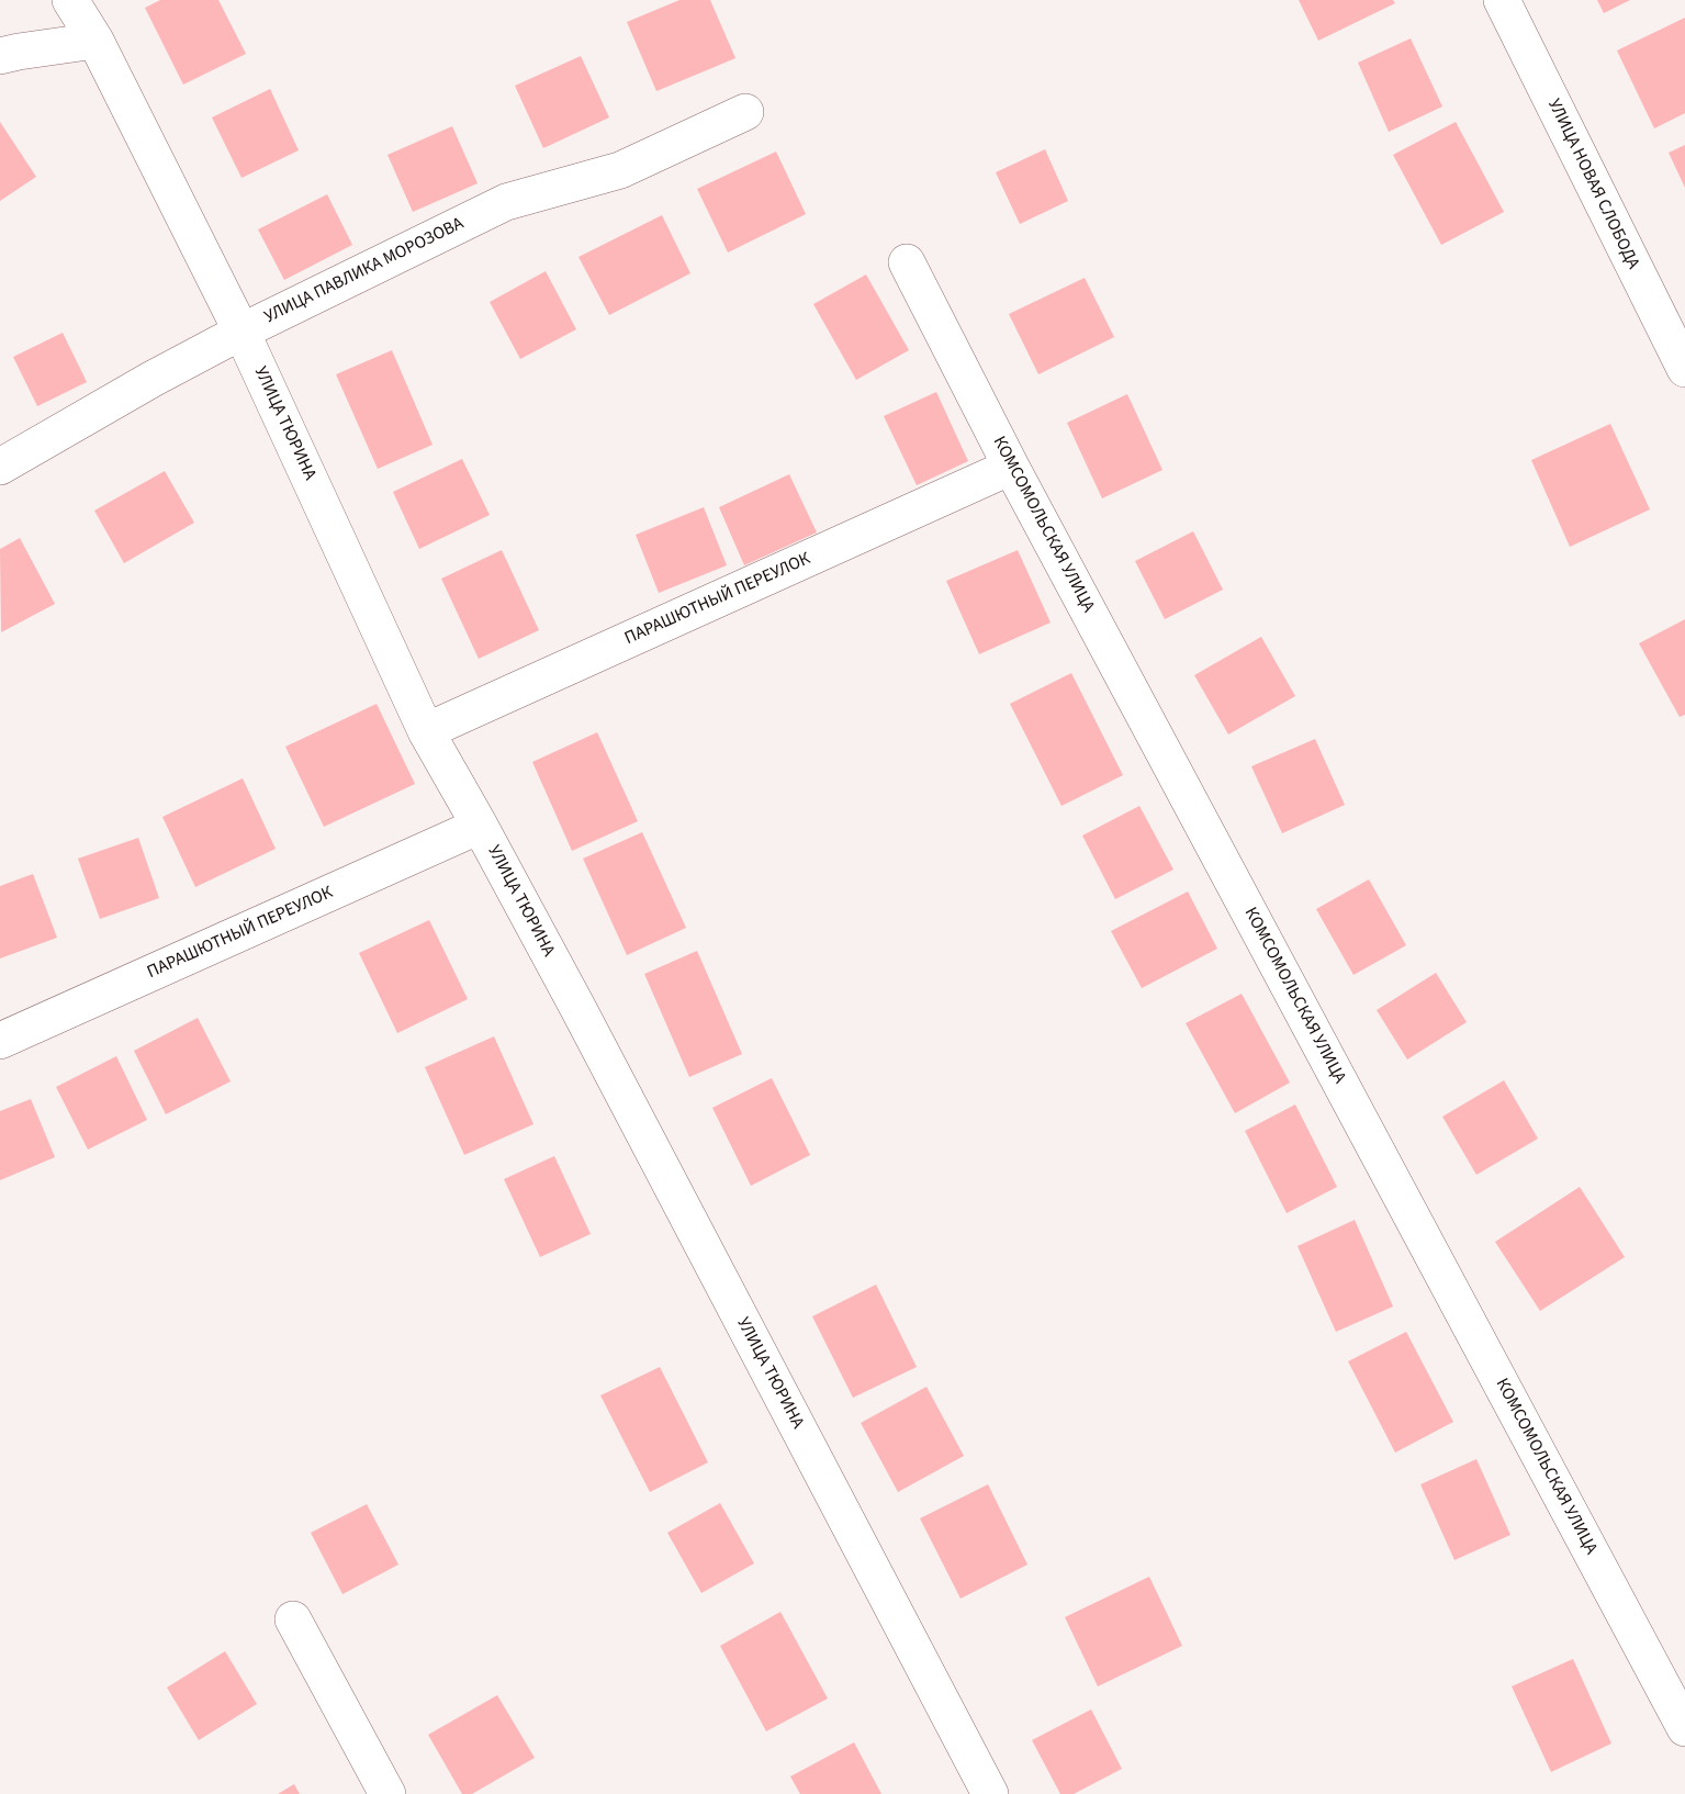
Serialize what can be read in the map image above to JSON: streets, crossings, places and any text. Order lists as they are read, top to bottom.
{
  "streets": {
    "street": [
      "УЛИЦА НОВАЯ СЛОБОДА",
      "УЛИЦА ПАВЛИКА МОРОЗОВА",
      "УЛИЦА ТЮРИНА",
      "КОМСОМОЛЬСКАЯ УЛИЦА",
      "ПАРАШЮТНЫЙ ПЕРЕУЛОК"
    ]
  },
  "crossings": [
    ["УЛИЦА ПАВЛИКА МОРОЗОВА", "УЛИЦА ТЮРИНА"],
    ["УЛИЦА ТЮРИНА", "ПАРАШЮТНЫЙ ПЕРЕУЛОК"],
    ["КОМСОМОЛЬСКАЯ УЛИЦА", "ПАРАШЮТНЫЙ ПЕРЕУЛОК"]
  ]
}
